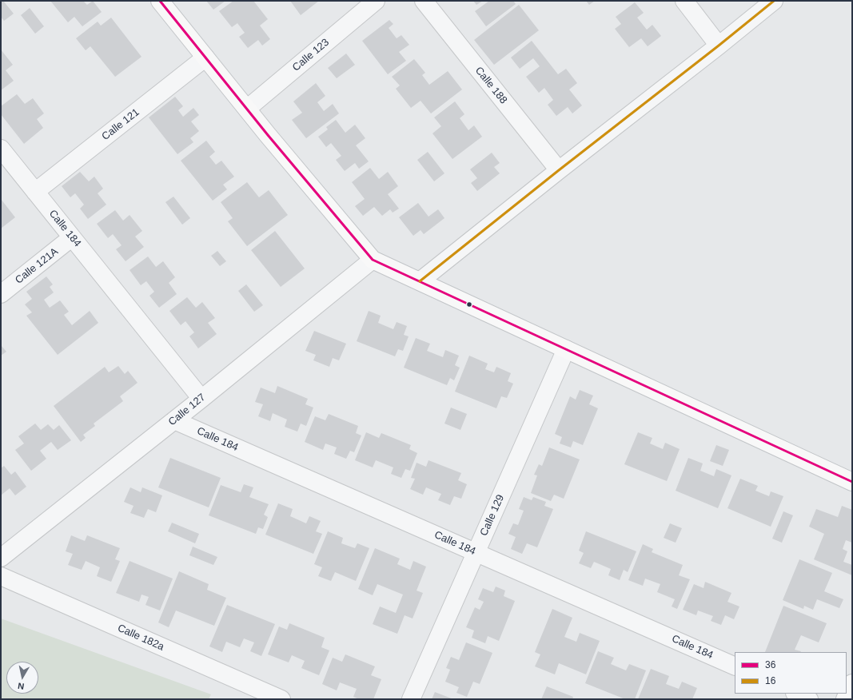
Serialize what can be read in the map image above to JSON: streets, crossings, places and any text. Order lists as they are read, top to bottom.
{
  "streets": {
    "street": [
      "Calle 123",
      "Calle 188",
      "Calle 121",
      "Calle 184",
      "Calle 121A",
      "Calle 127",
      "Calle 129",
      "Calle 182a"
    ]
  },
  "crossings": [
    ["Calle 121", "Calle 184"],
    ["Calle 184", "Calle 121A"],
    ["Calle 184", "Calle 127"],
    ["Calle 184", "Calle 129"]
  ],
  "lines": ["transit line 36", "transit line 16"],
  "legend": ["36", "16"],
  "north": "bottom"
}
